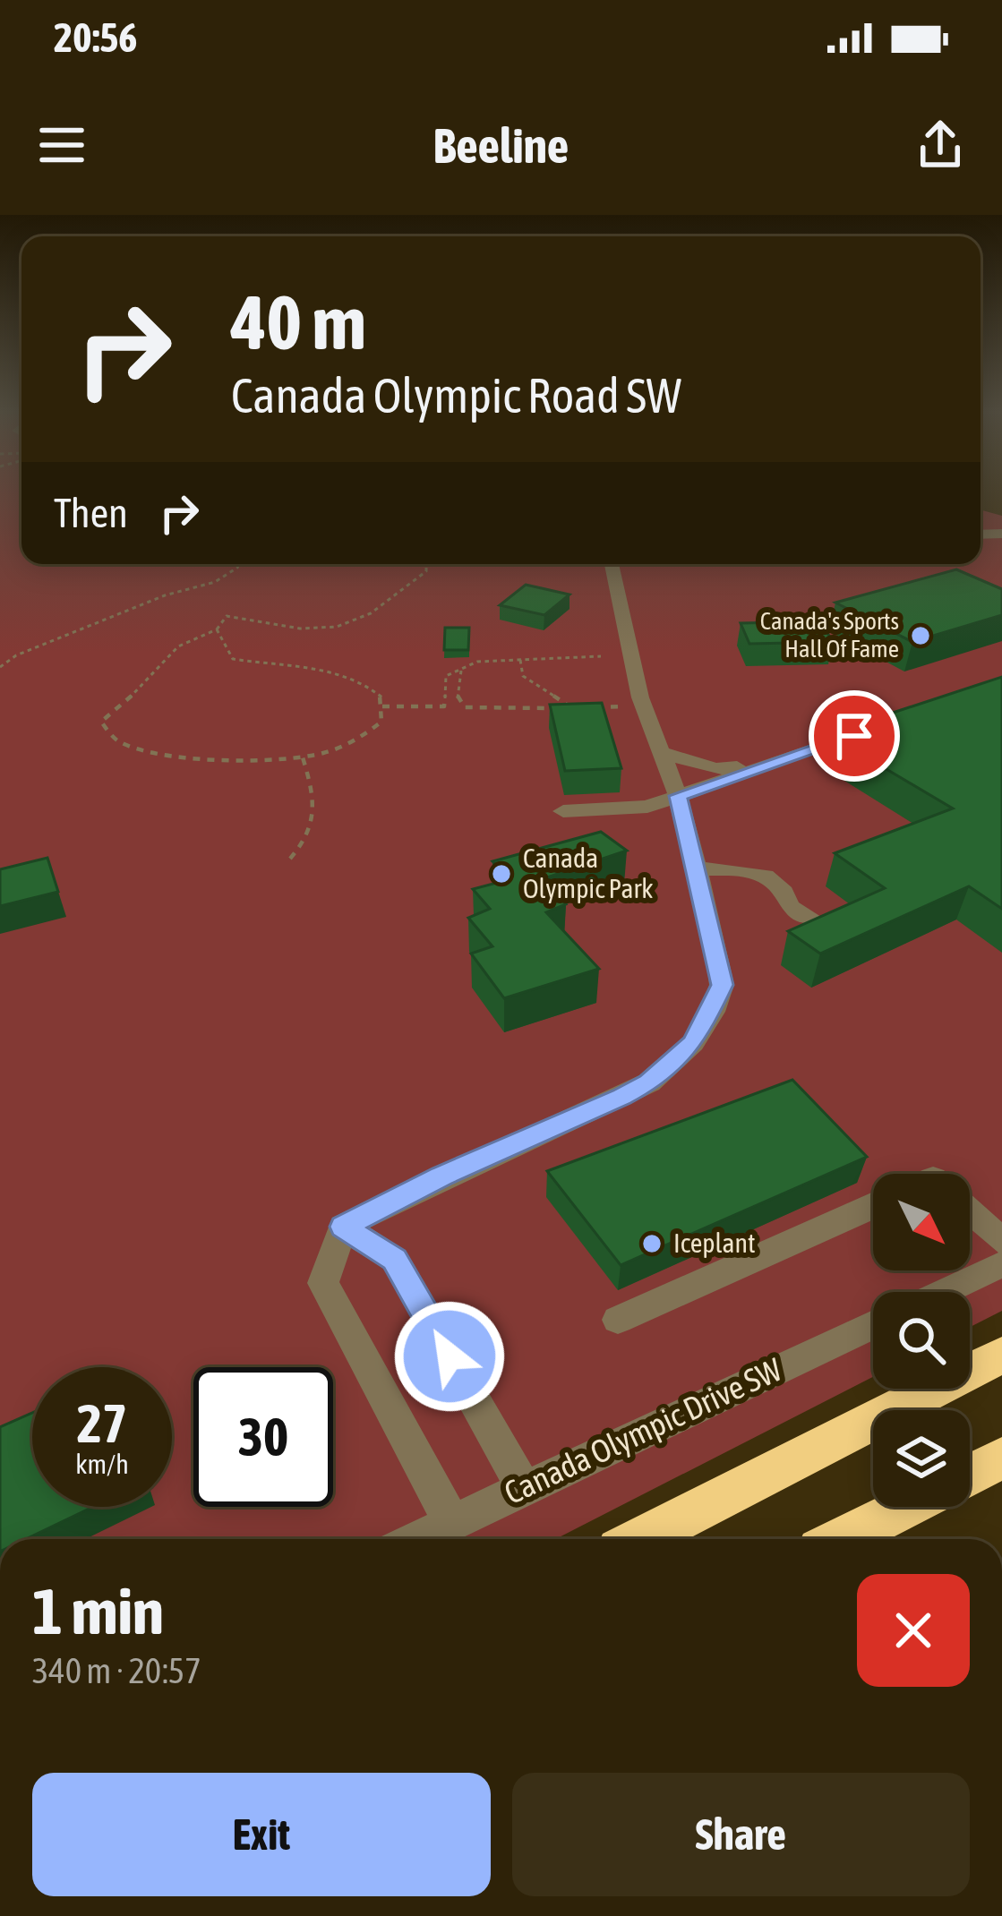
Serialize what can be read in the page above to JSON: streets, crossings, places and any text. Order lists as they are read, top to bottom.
{
  "streets": {
    "street": ["Canada Olympic Drive SW"]
  },
  "places": ["Canada's Sports Hall Of Fame", "Canada Olympic Park", "Iceplant"],
  "north": "bottom right",
  "page": {
    "status": "20:56",
    "header": "Beeline",
    "turn": ["40 m", "Canada Olympic Road SW"],
    "then": "Then",
    "speed": "27 km/h",
    "limit": "30",
    "heading": ["1 min", "340 m · 20:57"],
    "buttons": ["Exit", "Share"]
  }
}
